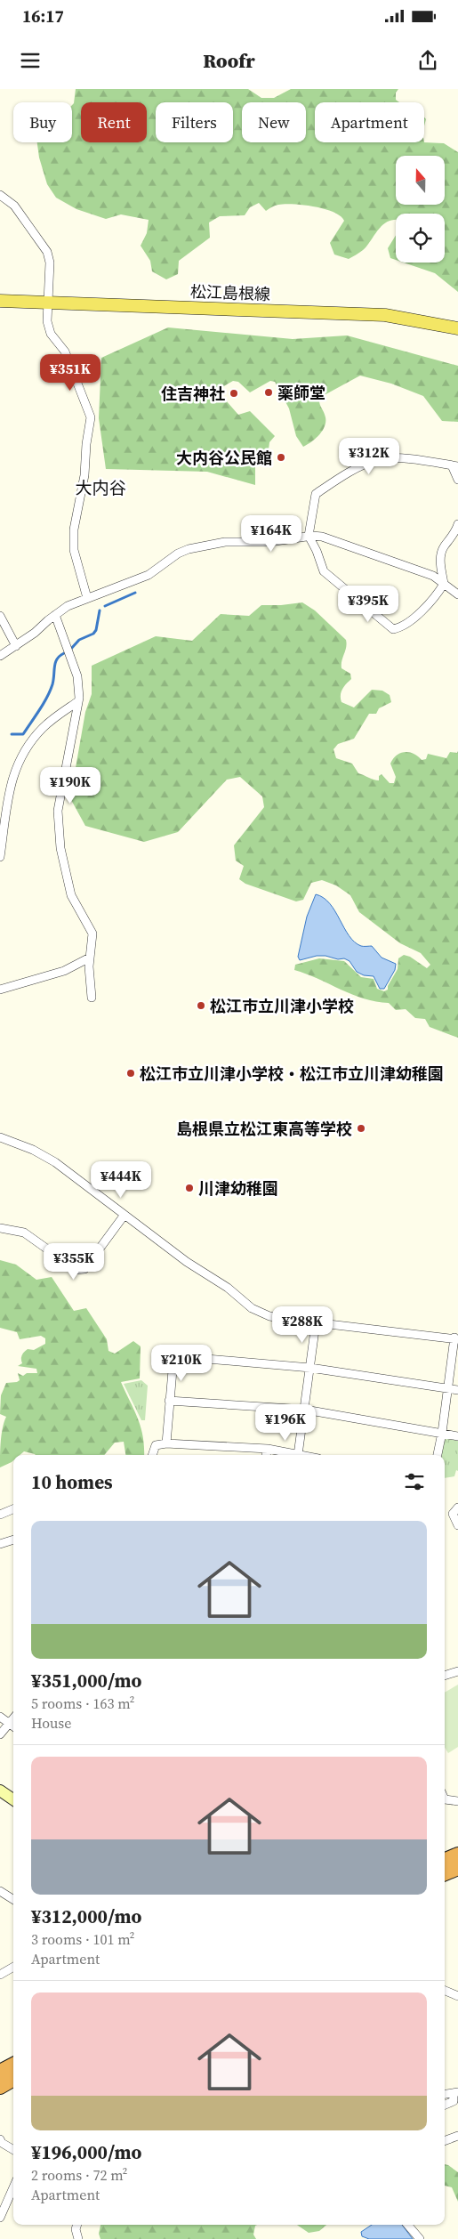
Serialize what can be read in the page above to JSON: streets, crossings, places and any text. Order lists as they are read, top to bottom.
{
  "streets": {
    "main road": ["松江島根線"]
  },
  "districts": ["大内谷"],
  "places": [
    "薬師堂",
    "住吉神社",
    "大内谷公民館",
    "松江市立川津小学校",
    "松江市立川津小学校・松江市立川津幼稚園",
    "島根県立松江東高等学校",
    "川津幼稚園"
  ],
  "north": "top",
  "page": {
    "status": "16:17",
    "header": "Roofr",
    "chip": [
      "Buy",
      "Rent",
      "Filters",
      "New",
      "Apartment"
    ],
    "price": [
      "¥351K",
      "¥312K",
      "¥164K",
      "¥395K",
      "¥190K",
      "¥444K",
      "¥355K",
      "¥288K",
      "¥210K",
      "¥196K"
    ],
    "heading": "10 homes",
    "list": [
      {
        "name": "¥351,000/mo",
        "note": "5 rooms · 163 m² · House"
      },
      {
        "name": "¥312,000/mo",
        "note": "3 rooms · 101 m² · Apartment"
      },
      {
        "name": "¥196,000/mo",
        "note": "2 rooms · 72 m² · Apartment"
      }
    ]
  }
}
